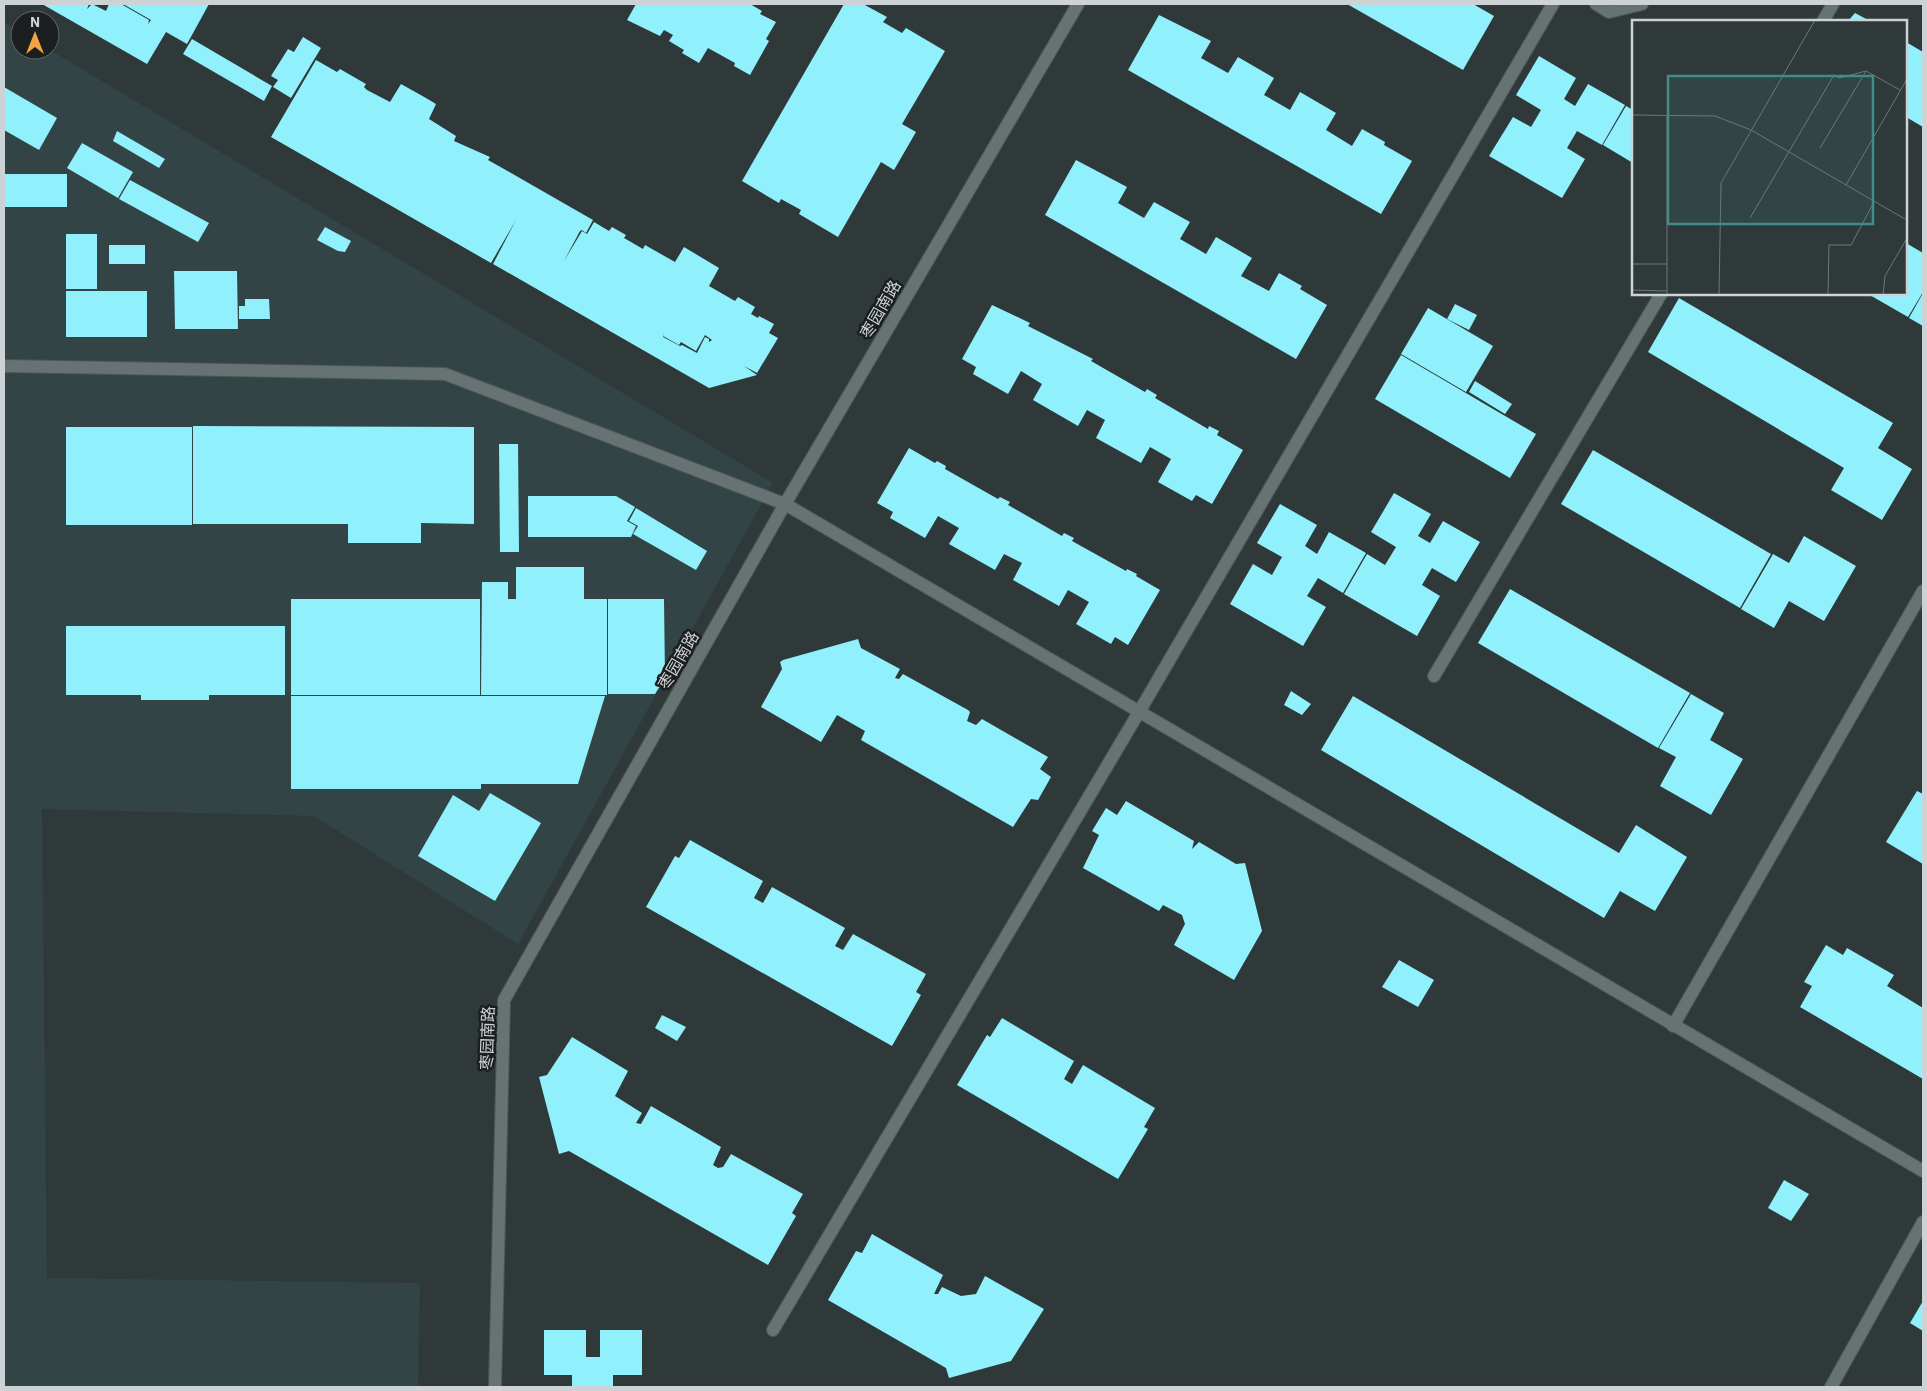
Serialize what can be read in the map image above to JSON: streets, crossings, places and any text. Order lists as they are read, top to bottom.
{
  "streets": {
    "street": ["枣园南路"]
  },
  "north": "top"
}
